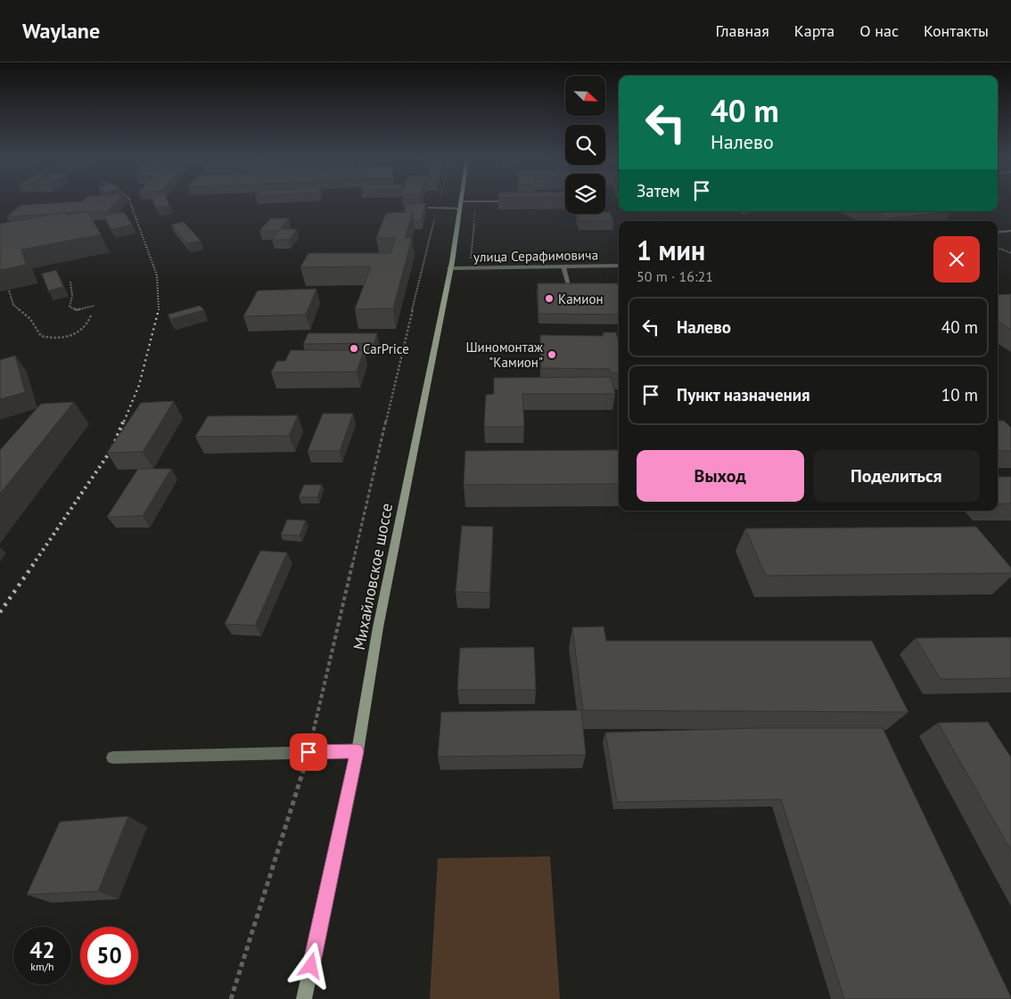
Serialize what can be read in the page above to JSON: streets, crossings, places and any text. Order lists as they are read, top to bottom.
{
  "streets": {
    "main road": ["Михайловское шоссе"],
    "street": ["улица Серафимовича"]
  },
  "crossings": [
    ["улица Серафимовича", "Михайловское шоссе"]
  ],
  "places": ["Камион", "CarPrice", "Шиномонтаж \"Камион\""],
  "north": "bottom right",
  "page": {
    "header": "Waylane",
    "nav": [
      "Главная",
      "Карта",
      "О нас",
      "Контакты"
    ],
    "turn": ["40 m", "Налево"],
    "then": "Затем",
    "heading": ["1 мин", "50 m · 16:21"],
    "list": [
      {
        "name": "Налево",
        "value": "40 m"
      },
      {
        "name": "Пункт назначения",
        "value": "10 m"
      }
    ],
    "buttons": ["Выход", "Поделиться"],
    "speed": "42 km/h",
    "limit": "50"
  }
}
